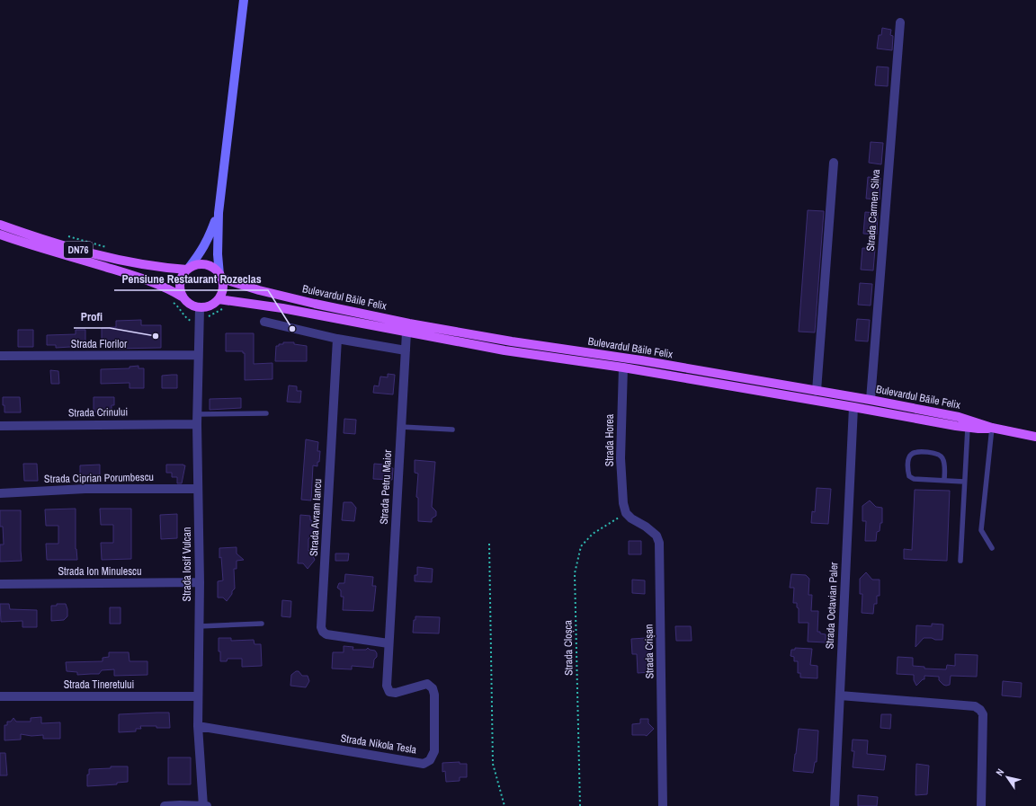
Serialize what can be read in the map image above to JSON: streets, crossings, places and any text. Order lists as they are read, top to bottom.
{
  "streets": {
    "main road": ["DN76", "Bulevardul Băile Felix"],
    "street": [
      "Strada Carmen Silva",
      "Strada Florilor",
      "Strada Crinului",
      "Strada Horea",
      "Strada Ciprian Porumbescu",
      "Strada Petru Maior",
      "Strada Avram Iancu",
      "Strada Iosif Vulcan",
      "Strada Ion Minulescu",
      "Strada Octavian Paler",
      "Strada Crișan",
      "Strada Tineretului",
      "Strada Nikola Tesla"
    ],
    "path": ["Strada Cloșca"]
  },
  "crossings": [
    ["Strada Carmen Silva", "Bulevardul Băile Felix"],
    ["DN76", "Bulevardul Băile Felix"],
    ["DN76", "Strada Iosif Vulcan"],
    ["Bulevardul Băile Felix", "Strada Horea"],
    ["Bulevardul Băile Felix", "Strada Petru Maior"],
    ["Bulevardul Băile Felix", "Strada Iosif Vulcan"],
    ["Bulevardul Băile Felix", "Strada Octavian Paler"],
    ["Strada Florilor", "Strada Iosif Vulcan"],
    ["Strada Crinului", "Strada Iosif Vulcan"],
    ["Strada Horea", "Strada Cloșca"],
    ["Strada Horea", "Strada Crișan"],
    ["Strada Ciprian Porumbescu", "Strada Iosif Vulcan"],
    ["Strada Petru Maior", "Strada Avram Iancu"],
    ["Strada Petru Maior", "Strada Nikola Tesla"],
    ["Strada Avram Iancu", "Strada Nikola Tesla"],
    ["Strada Iosif Vulcan", "Strada Ion Minulescu"],
    ["Strada Iosif Vulcan", "Strada Tineretului"],
    ["Strada Iosif Vulcan", "Strada Nikola Tesla"],
    ["Strada Cloșca", "Strada Crișan"]
  ],
  "places": ["Pensiune Restaurant Rozeclas", "Profi"],
  "north": "top left"
}
